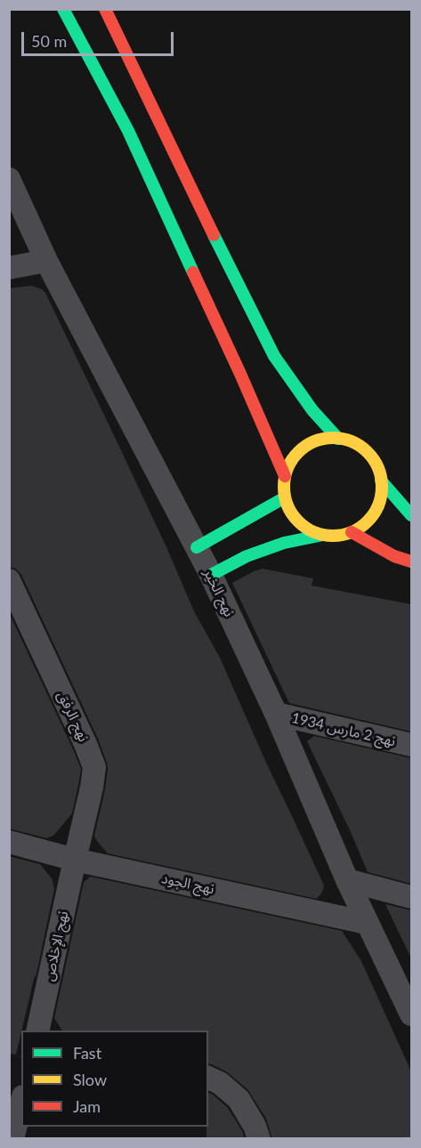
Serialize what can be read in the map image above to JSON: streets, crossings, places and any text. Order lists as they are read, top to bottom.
{
  "streets": {
    "street": [
      "نهج الخير",
      "نهج الرفق",
      "نهج 2 مارس 1934",
      "نهج الجود",
      "نهج الإخلاص"
    ]
  },
  "crossings": [
    ["نهج الخير", "نهج 2 مارس 1934"],
    ["نهج الخير", "نهج الجود"],
    ["نهج الرفق", "نهج الجود"],
    ["نهج الرفق", "نهج الإخلاص"],
    ["نهج الجود", "نهج الإخلاص"]
  ],
  "legend": ["Fast", "Slow", "Jam"],
  "scale_bar": "50 m"
}
